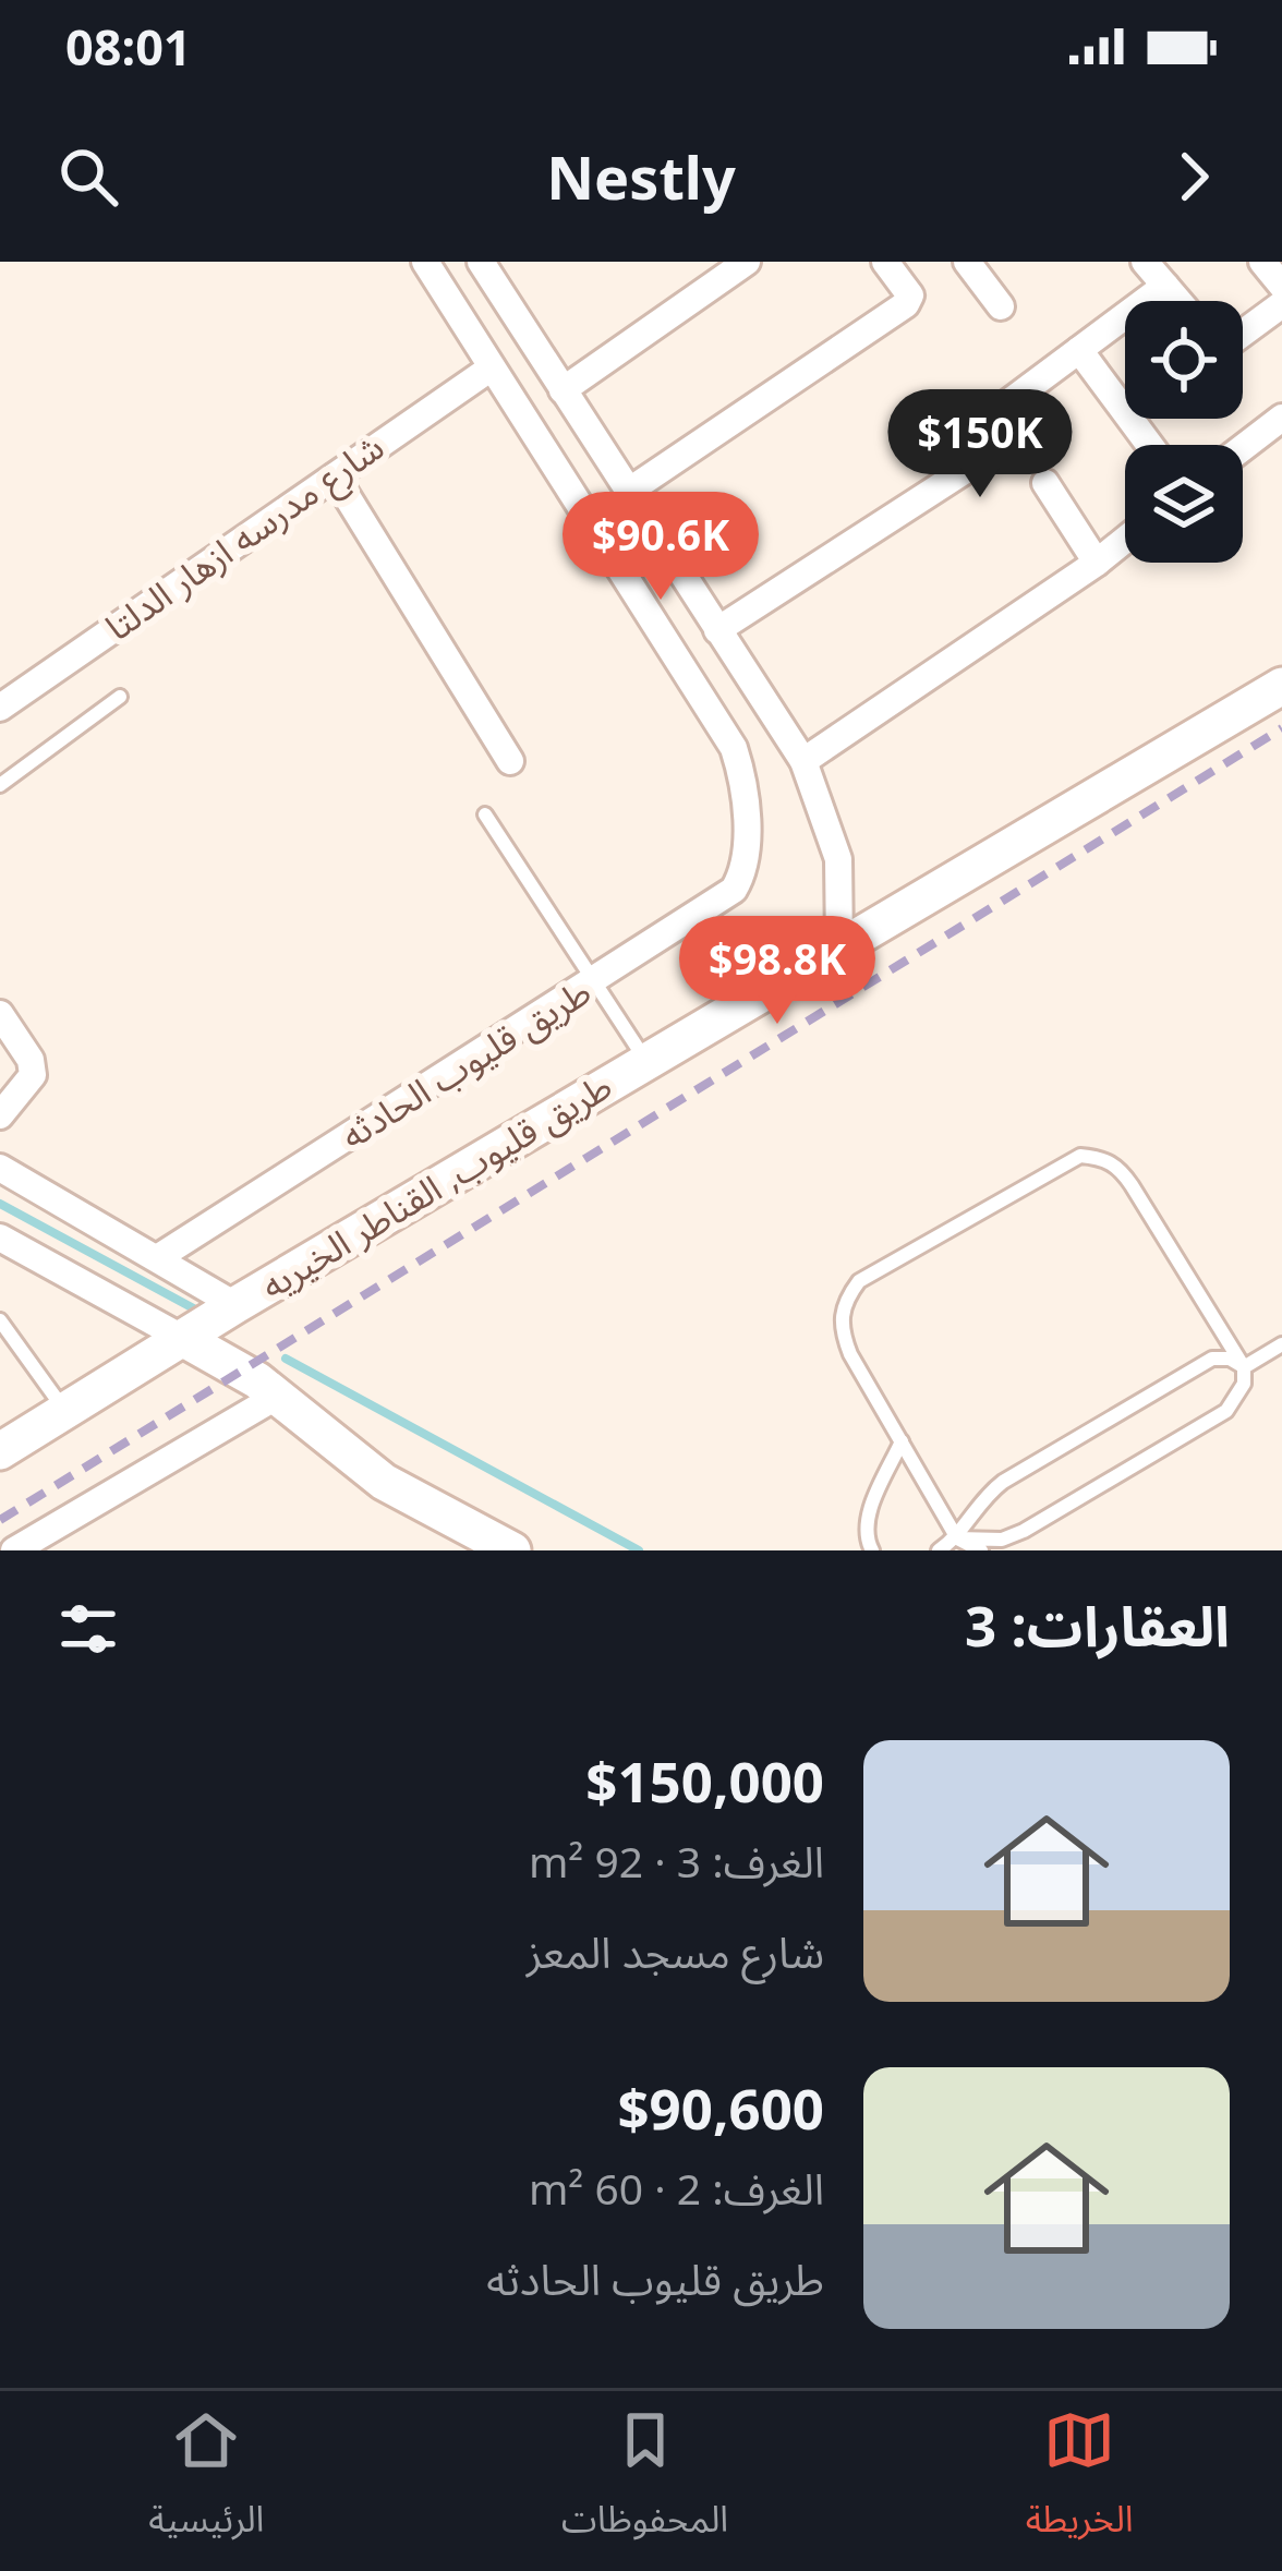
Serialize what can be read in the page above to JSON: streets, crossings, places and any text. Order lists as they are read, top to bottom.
{
  "streets": {
    "main road": ["طريق قليوب, القناطر الخيريه"],
    "street": ["شارع مدرسه ازهار الدلتا", "طريق قليوب الحادثه"]
  },
  "crossings": [
    ["شارع مدرسه ازهار الدلتا", "طريق قليوب الحادثه"]
  ],
  "page": {
    "status": "08:01",
    "header": "Nestly",
    "price": ["$150K", "$90.6K", "$98.8K"],
    "heading": "العقارات: 3",
    "list": [
      {
        "name": "$150,000",
        "note": "الغرف: 3 · 92 m² · شارع مسجد المعز"
      },
      {
        "name": "$90,600",
        "note": "الغرف: 2 · 60 m² · طريق قليوب الحادثه"
      }
    ],
    "tabs": ["الخريطة", "المحفوظات", "الرئيسية"]
  }
}
